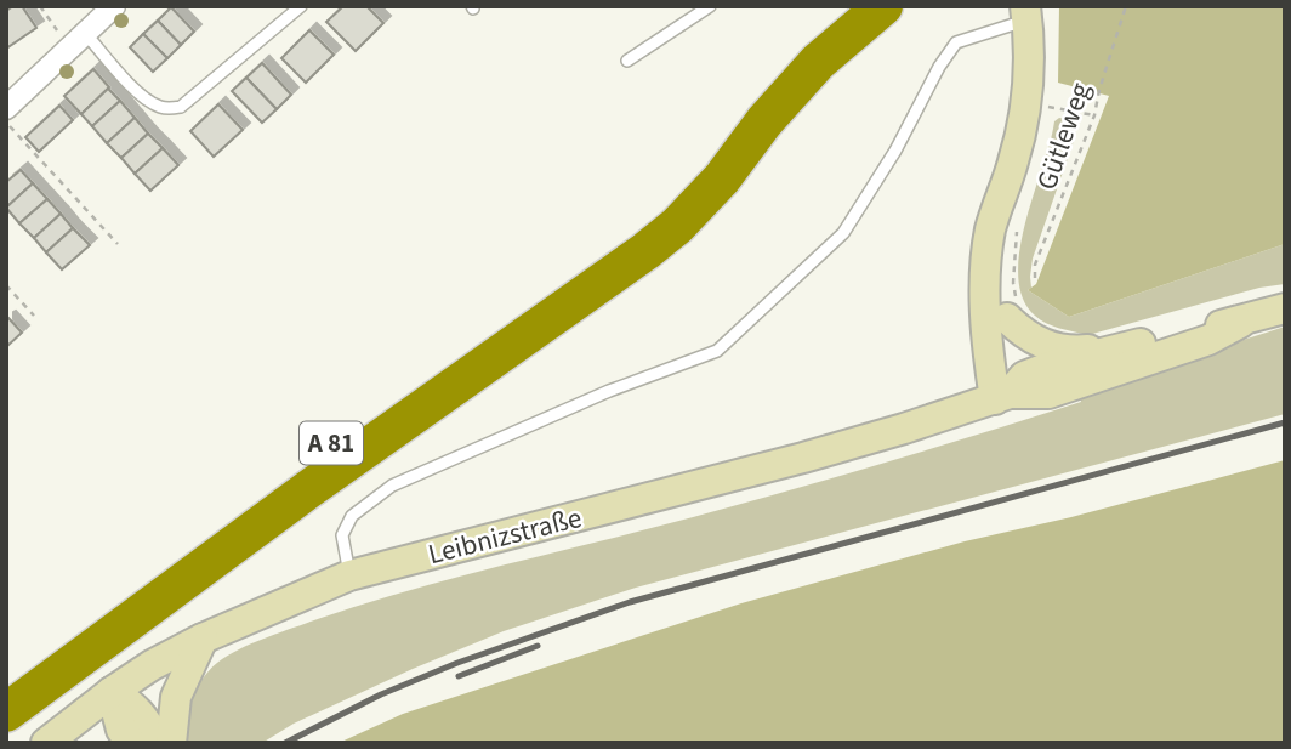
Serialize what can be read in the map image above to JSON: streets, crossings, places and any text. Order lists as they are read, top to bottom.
{
  "streets": {
    "highway": ["A 81"],
    "street": ["Leibnizstraße"],
    "path": ["Gütleweg"]
  }
}
